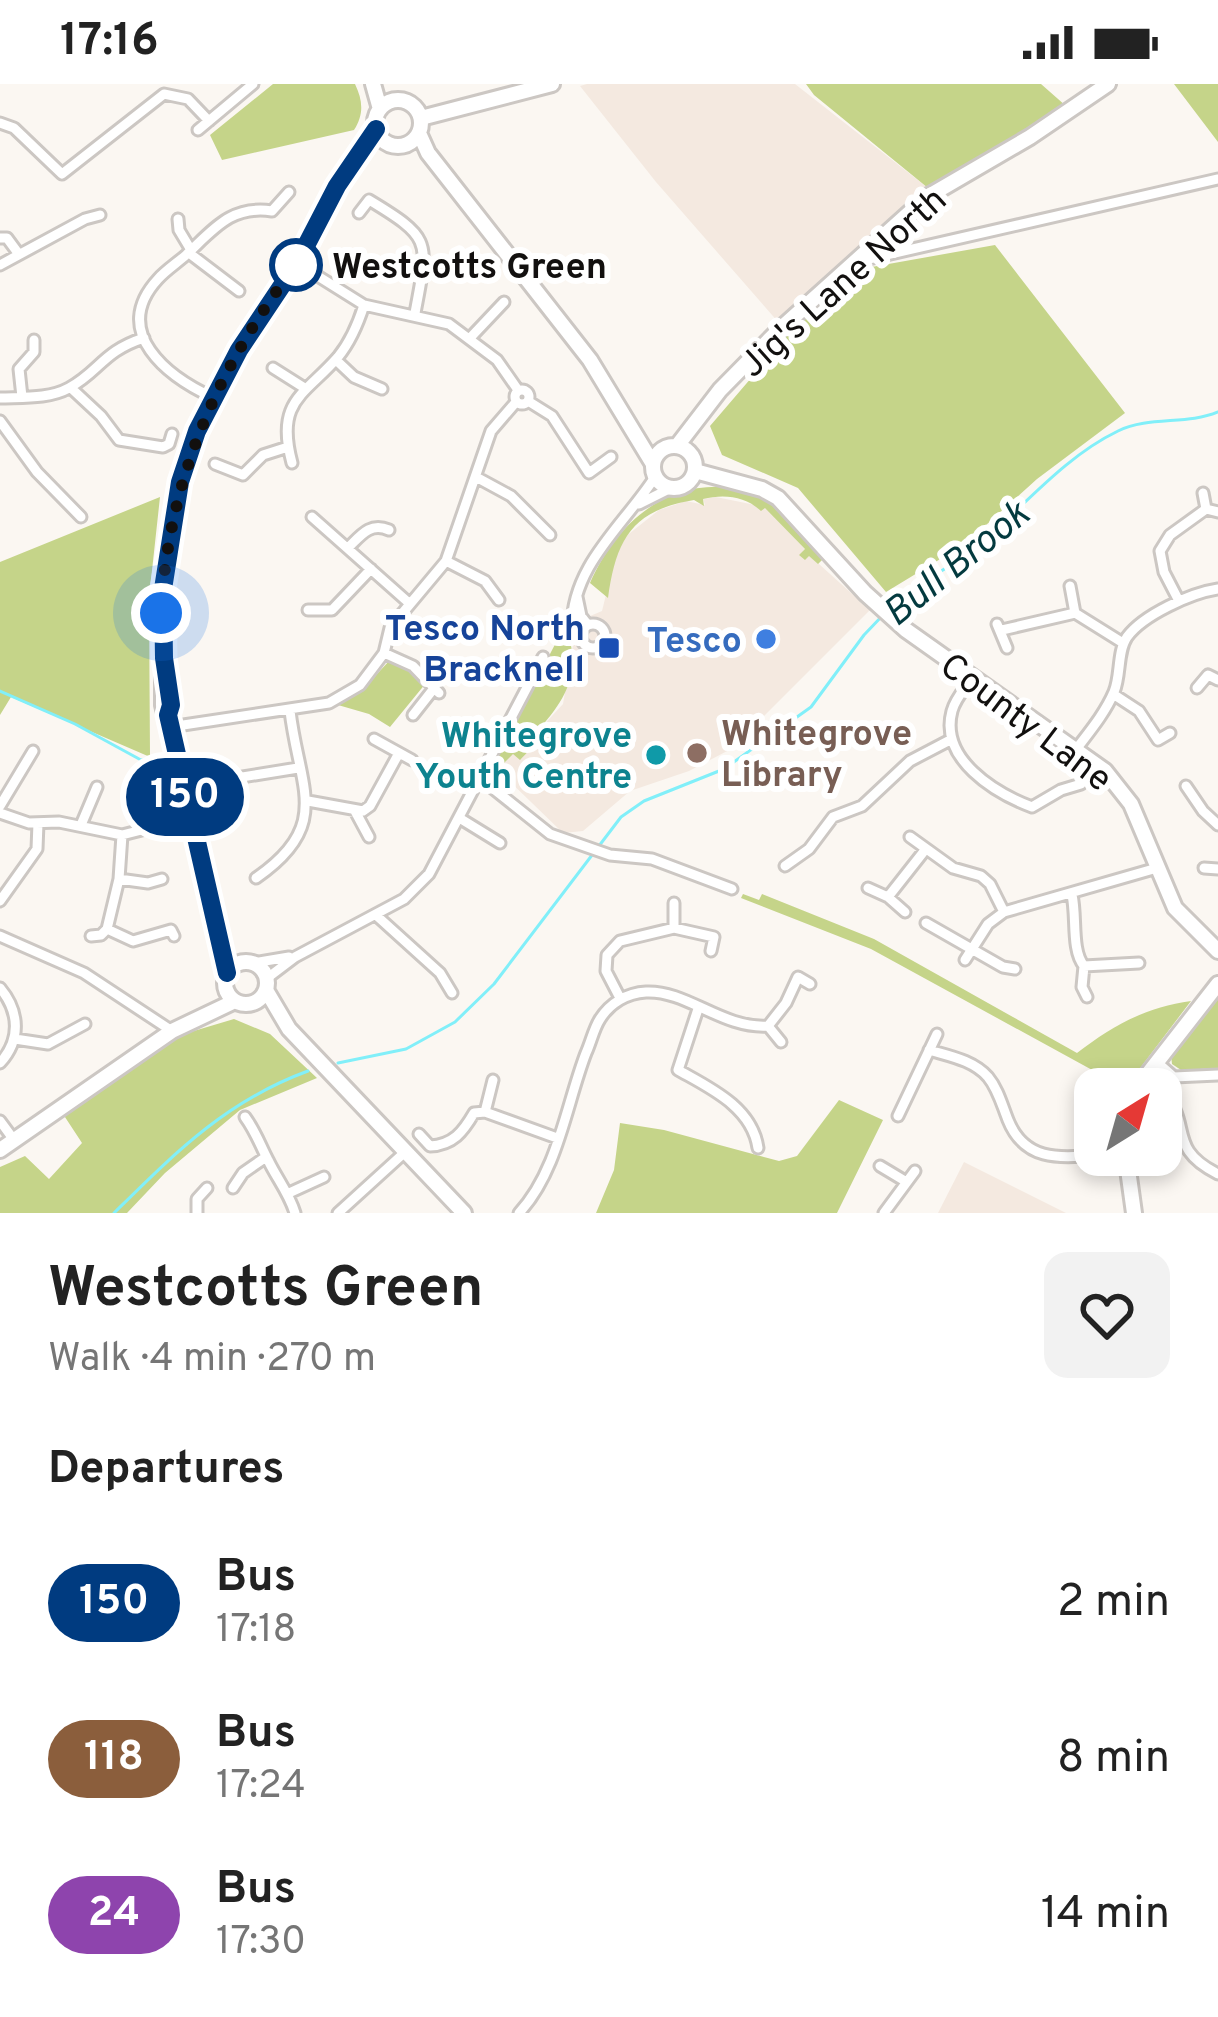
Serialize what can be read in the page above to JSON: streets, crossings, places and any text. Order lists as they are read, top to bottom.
{
  "streets": {
    "street": ["Jig's Lane North", "County Lane"]
  },
  "crossings": [
    ["Jig's Lane North", "County Lane"]
  ],
  "water": ["Bull Brook"],
  "places": {
    "other": [
      "Westcotts Green",
      "Tesco",
      "Whitegrove Library",
      "Whitegrove Youth Centre"
    ],
    "transit": ["Tesco North Bracknell"]
  },
  "lines": ["bus line 150"],
  "north": "top right",
  "page": {
    "status": "17:16",
    "on_map": "150",
    "heading": [
      ["Westcotts Green", "Walk · 4 min · 270 m"],
      "Departures"
    ],
    "list": [
      {
        "mark": "150",
        "name": "Bus",
        "note": "17:18",
        "value": "2 min"
      },
      {
        "mark": "118",
        "name": "Bus",
        "note": "17:24",
        "value": "8 min"
      },
      {
        "mark": "24",
        "name": "Bus",
        "note": "17:30",
        "value": "14 min"
      }
    ]
  }
}
